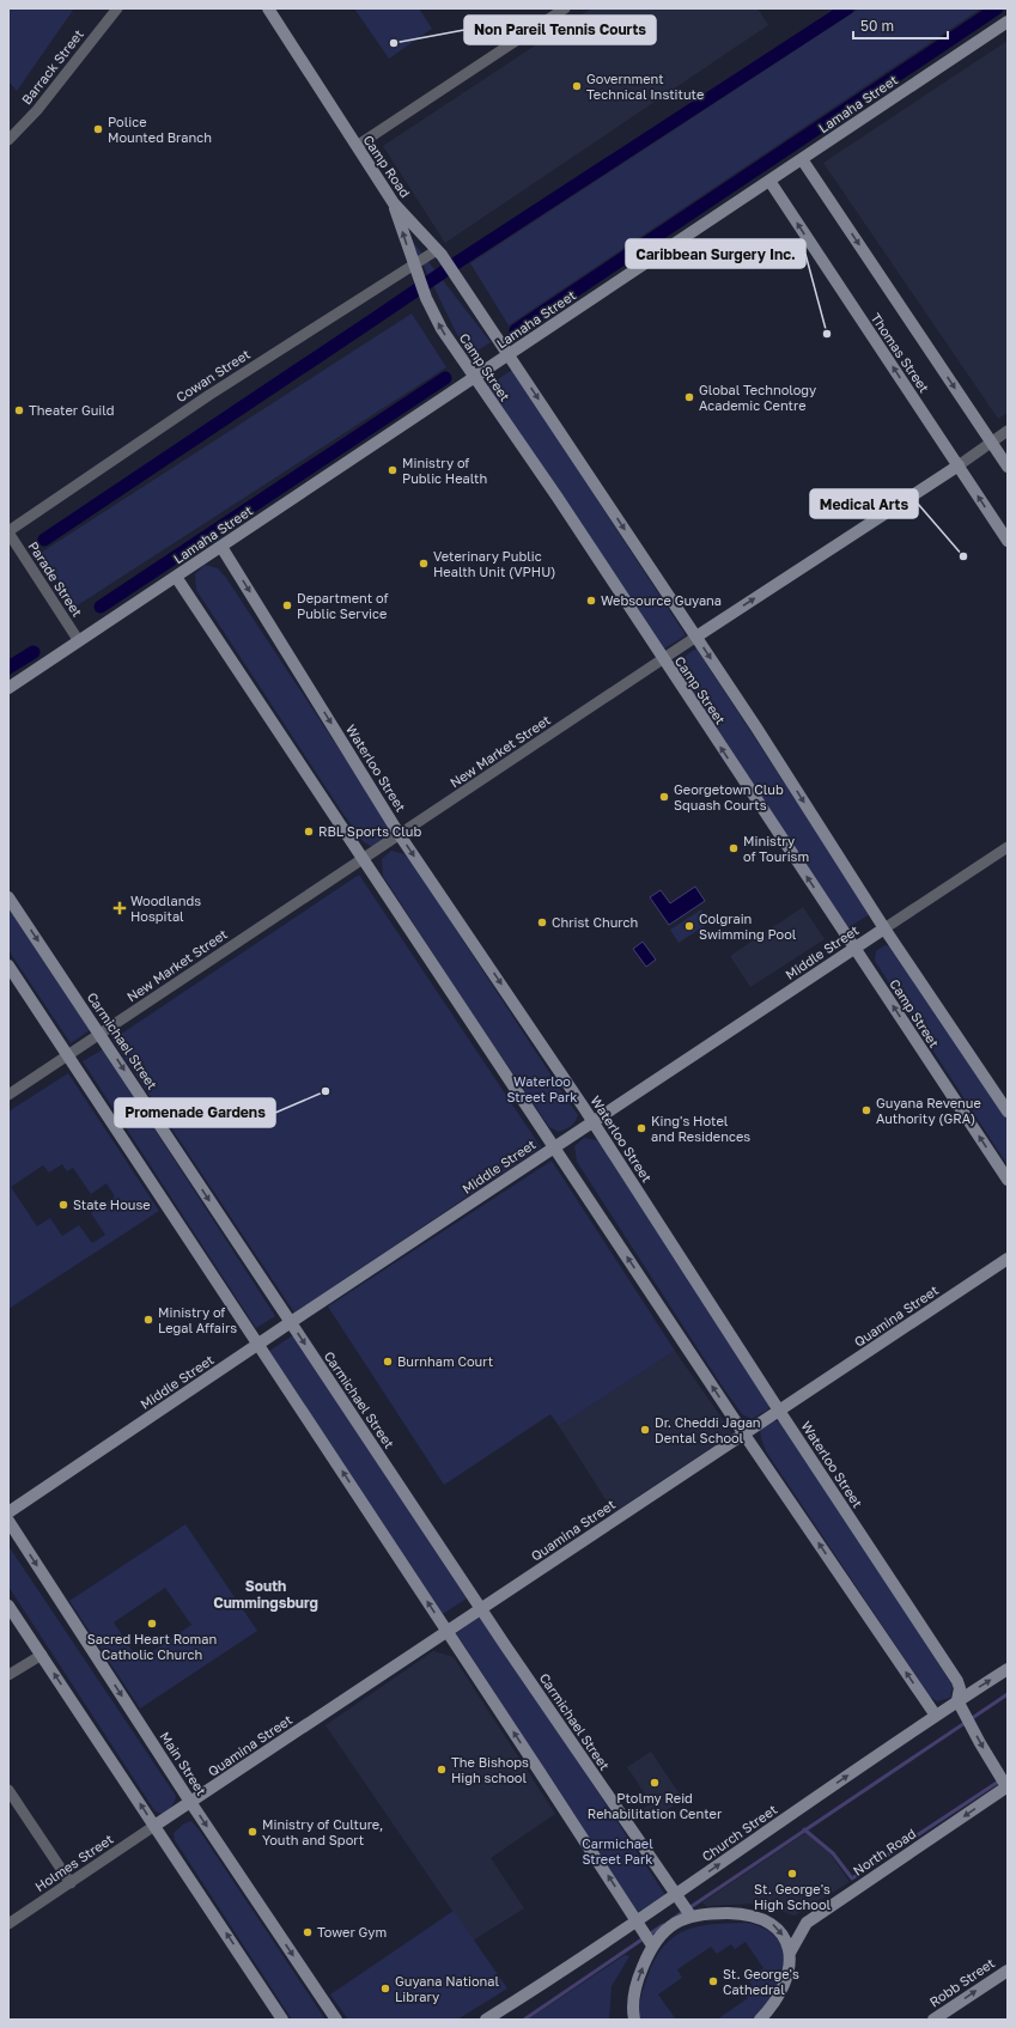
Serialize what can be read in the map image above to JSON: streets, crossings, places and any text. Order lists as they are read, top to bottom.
{
  "streets": {
    "street": [
      "Barrack Street",
      "Lamaha Street",
      "Camp Road",
      "Thomas Street",
      "Camp Street",
      "Cowan Street",
      "Parade Street",
      "New Market Street",
      "Waterloo Street",
      "Middle Street",
      "Carmichael Street",
      "Quamina Street",
      "Main Street",
      "Church Street",
      "North Road",
      "Holmes Street",
      "Robb Street"
    ]
  },
  "crossings": [
    ["Lamaha Street", "Camp Road"],
    ["Lamaha Street", "Thomas Street"],
    ["Lamaha Street", "Camp Street"],
    ["Lamaha Street", "Parade Street"],
    ["Lamaha Street", "Waterloo Street"],
    ["Camp Road", "Camp Street"],
    ["Camp Road", "Cowan Street"],
    ["Thomas Street", "New Market Street"],
    ["Camp Street", "Cowan Street"],
    ["Camp Street", "New Market Street"],
    ["Camp Street", "Middle Street"],
    ["Cowan Street", "Parade Street"],
    ["New Market Street", "Waterloo Street"],
    ["New Market Street", "Carmichael Street"],
    ["Waterloo Street", "Middle Street"],
    ["Waterloo Street", "Quamina Street"],
    ["Waterloo Street", "Church Street"],
    ["Middle Street", "Carmichael Street"],
    ["Carmichael Street", "Quamina Street"],
    ["Carmichael Street", "Church Street"],
    ["Quamina Street", "Main Street"],
    ["Quamina Street", "Holmes Street"]
  ],
  "one_way": ["Church Street", "North Road", "Robb Street"],
  "districts": ["South Cummingsburg"],
  "parks": ["Waterloo Street Park", "Carmichael Street Park"],
  "places": {
    "other": [
      "Non Pareil Tennis Courts",
      "Government Technical Institute",
      "Police Mounted Branch",
      "Caribbean Surgery Inc.",
      "Global Technology Academic Centre",
      "Theater Guild",
      "Ministry of Public Health",
      "Medical Arts",
      "Veterinary Public Health Unit (VPHU)",
      "Websource Guyana",
      "Department of Public Service",
      "Georgetown Club Squash Courts",
      "RBL Sports Club",
      "Ministry of Tourism",
      "Christ Church",
      "Colgrain Swimming Pool",
      "Promenade Gardens",
      "Guyana Revenue Authority (GRA)",
      "King's Hotel and Residences",
      "State House",
      "Ministry of Legal Affairs",
      "Burnham Court",
      "Dr. Cheddi Jagan Dental School",
      "Sacred Heart Roman Catholic Church",
      "The Bishops High school",
      "Ptolmy Reid Rehabilitation Center",
      "Ministry of Culture, Youth and Sport",
      "St. George's High School",
      "Tower Gym",
      "St. George's Cathedral",
      "Guyana National Library"
    ],
    "health": ["Woodlands Hospital"]
  },
  "scale_bar": "50 m"
}
